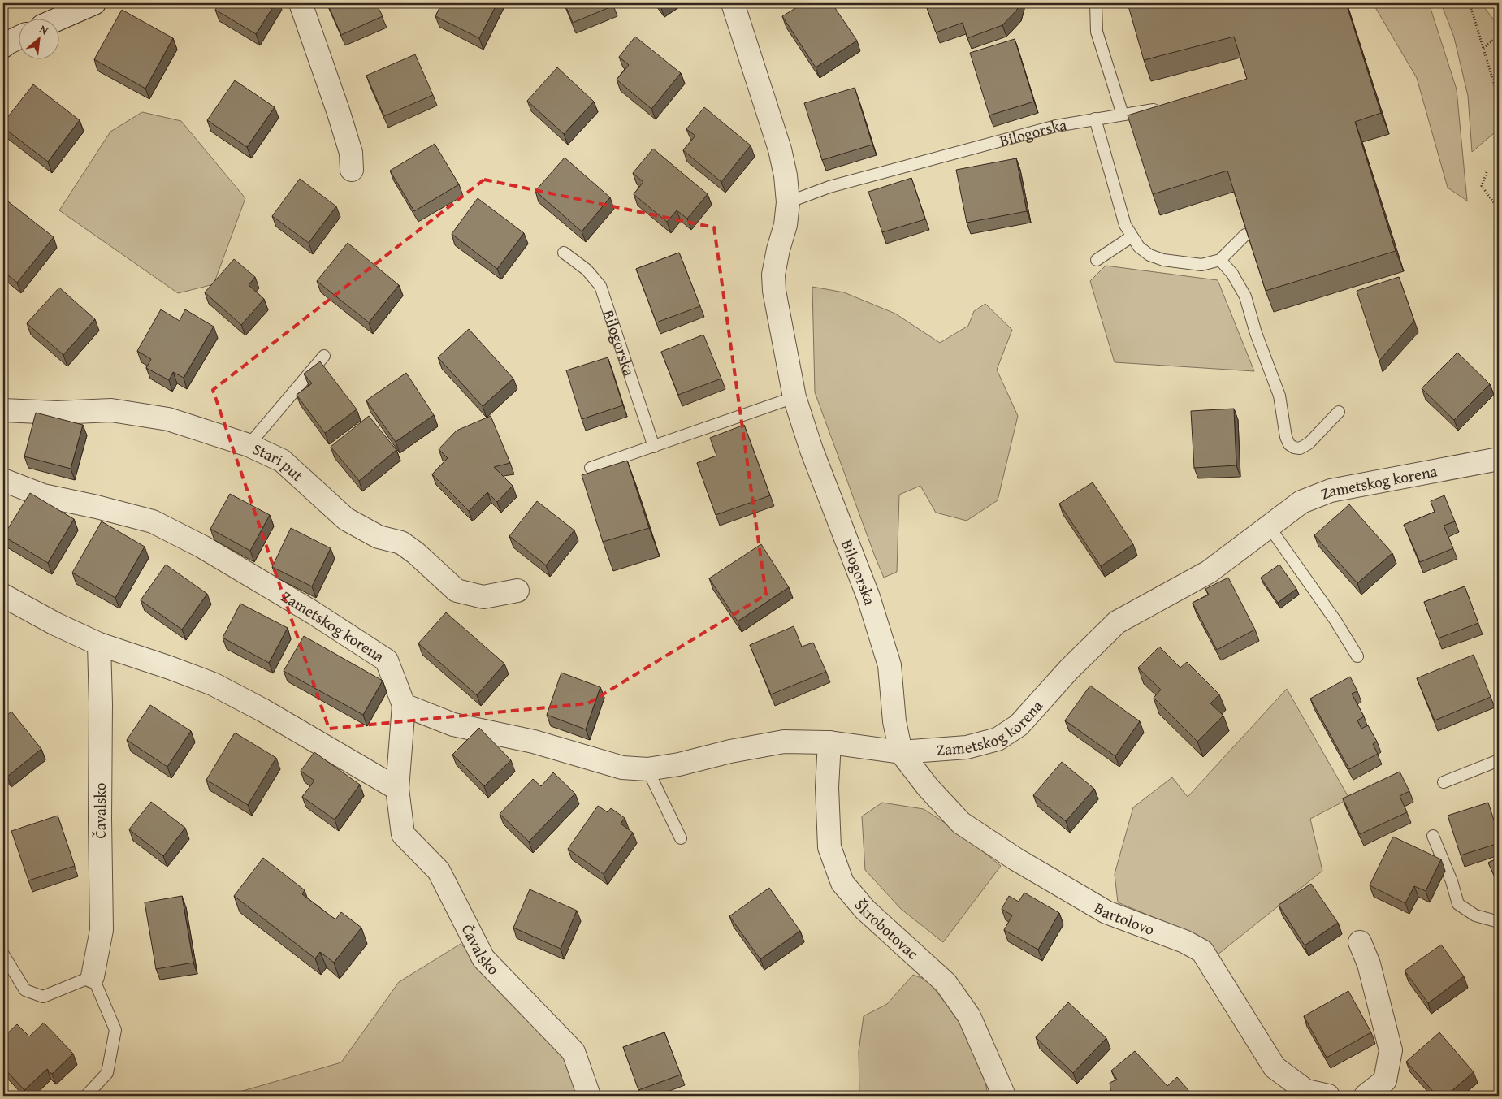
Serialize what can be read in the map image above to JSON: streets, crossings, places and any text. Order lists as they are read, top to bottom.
{
  "streets": {
    "street": [
      "Bilogorska",
      "Stari put",
      "Zametskog korena",
      "Čavalsko",
      "Bartolovo",
      "Škrobotovac"
    ]
  },
  "crossings": [
    ["Bilogorska", "Zametskog korena"],
    ["Bilogorska", "Bartolovo"],
    ["Zametskog korena", "Čavalsko"],
    ["Zametskog korena", "Bartolovo"],
    ["Zametskog korena", "Škrobotovac"]
  ],
  "north": "top right"
}
